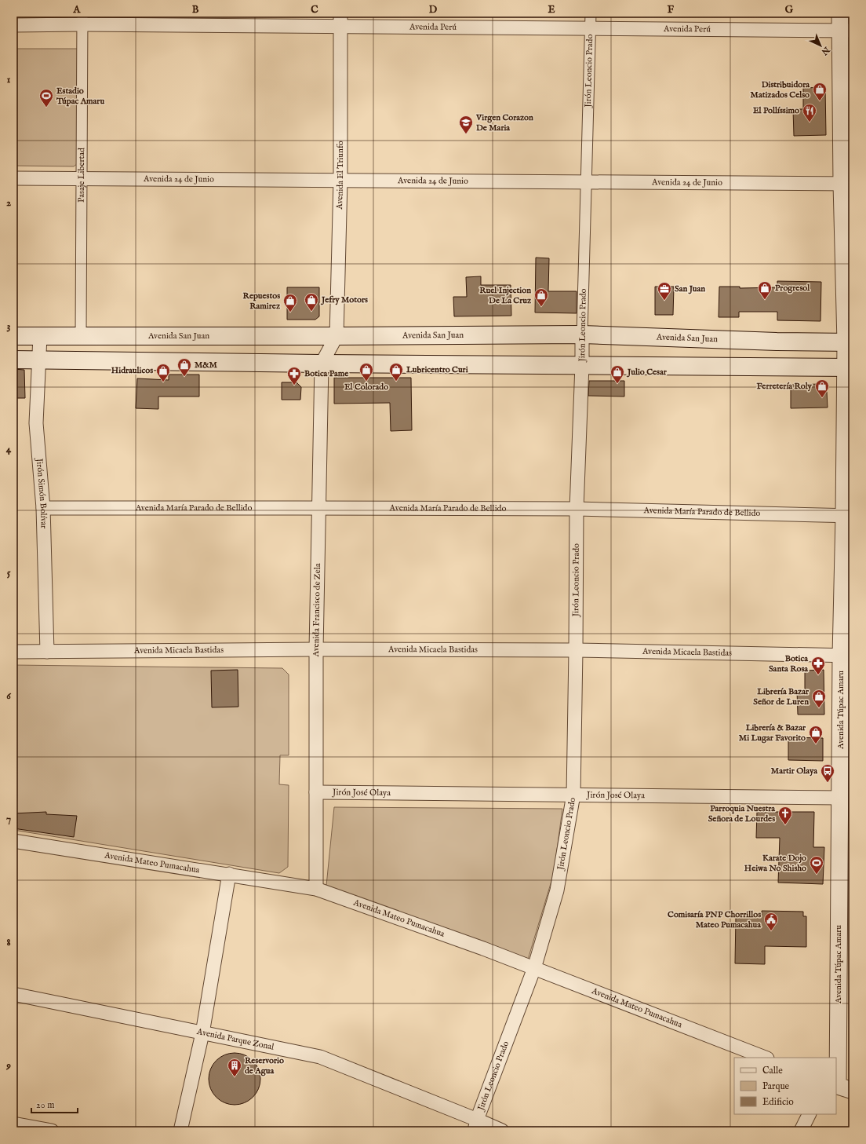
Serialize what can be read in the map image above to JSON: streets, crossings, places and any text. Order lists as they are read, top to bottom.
{
  "streets": {
    "main road": ["Avenida San Juan"],
    "street": [
      "Avenida Perú",
      "Jirón Leoncio Prado",
      "Pasaje Libertad",
      "Avenida El Triunfo",
      "Avenida 24 de Junio",
      "Jirón Simón Bolívar",
      "Avenida María Parado de Bellido",
      "Avenida Francisco de Zela",
      "Avenida Micaela Bastidas",
      "Avenida Túpac Amaru",
      "Jirón José Olaya",
      "Avenida Mateo Pumacahua",
      "Avenida Parque Zonal"
    ]
  },
  "crossings": [
    ["Avenida Perú", "Jirón Leoncio Prado"],
    ["Avenida Perú", "Pasaje Libertad"],
    ["Avenida Perú", "Avenida El Triunfo"],
    ["Avenida Perú", "Avenida Túpac Amaru"],
    ["Jirón Leoncio Prado", "Avenida 24 de Junio"],
    ["Jirón Leoncio Prado", "Avenida San Juan"],
    ["Jirón Leoncio Prado", "Avenida María Parado de Bellido"],
    ["Jirón Leoncio Prado", "Avenida Micaela Bastidas"],
    ["Jirón Leoncio Prado", "Jirón José Olaya"],
    ["Jirón Leoncio Prado", "Avenida Mateo Pumacahua"],
    ["Jirón Leoncio Prado", "Avenida Parque Zonal"],
    ["Pasaje Libertad", "Avenida 24 de Junio"],
    ["Pasaje Libertad", "Avenida San Juan"],
    ["Avenida El Triunfo", "Avenida 24 de Junio"],
    ["Avenida El Triunfo", "Avenida San Juan"],
    ["Avenida El Triunfo", "Avenida Francisco de Zela"],
    ["Avenida 24 de Junio", "Avenida Túpac Amaru"],
    ["Avenida San Juan", "Jirón Simón Bolívar"],
    ["Avenida San Juan", "Avenida Francisco de Zela"],
    ["Avenida San Juan", "Avenida Túpac Amaru"],
    ["Jirón Simón Bolívar", "Avenida María Parado de Bellido"],
    ["Jirón Simón Bolívar", "Avenida Micaela Bastidas"],
    ["Avenida María Parado de Bellido", "Avenida Francisco de Zela"],
    ["Avenida María Parado de Bellido", "Avenida Túpac Amaru"],
    ["Avenida Francisco de Zela", "Avenida Micaela Bastidas"],
    ["Avenida Francisco de Zela", "Jirón José Olaya"],
    ["Avenida Francisco de Zela", "Avenida Mateo Pumacahua"],
    ["Avenida Micaela Bastidas", "Avenida Túpac Amaru"],
    ["Avenida Túpac Amaru", "Jirón José Olaya"]
  ],
  "places": {
    "shop": [
      "Distribuidora Matizados Celso",
      "Progresol",
      "Ruel Injection De La Cruz",
      "Jefry Motors",
      "Repuestos Ramirez",
      "M&M",
      "El Colorado",
      "Lubricentro Curi",
      "Hidraulicos",
      "Julio Cesar",
      "Ferretería Roly",
      "Librería Bazar Señor de Luren",
      "Librería & Bazar Mi Lugar Favorito"
    ],
    "sports": ["Estadio Túpac Amaru", "Karate Dojo Heiwa No Shisho"],
    "restaurant": ["El Pollíssimo"],
    "school or university": ["Virgen Corazon De Maria"],
    "office": ["San Juan"],
    "pharmacy": ["Botica Pame", "Botica Santa Rosa"],
    "bus stop": ["Martir Olaya"],
    "church": ["Parroquia Nuestra Señora de Lourdes"],
    "public building": ["Comisaría PNP Chorrillos Mateo Pumacahua"],
    "building": ["Reservorio de Agua"]
  },
  "legend": ["Calle", "Parque", "Edificio"],
  "scale_bar": "20 m",
  "north": "bottom right",
  "grid": {
    "columns": [
      "A",
      "B",
      "C",
      "D",
      "E",
      "F",
      "G"
    ],
    "rows": [
      "1",
      "2",
      "3",
      "4",
      "5",
      "6",
      "7",
      "8",
      "9"
    ]
  }
}
